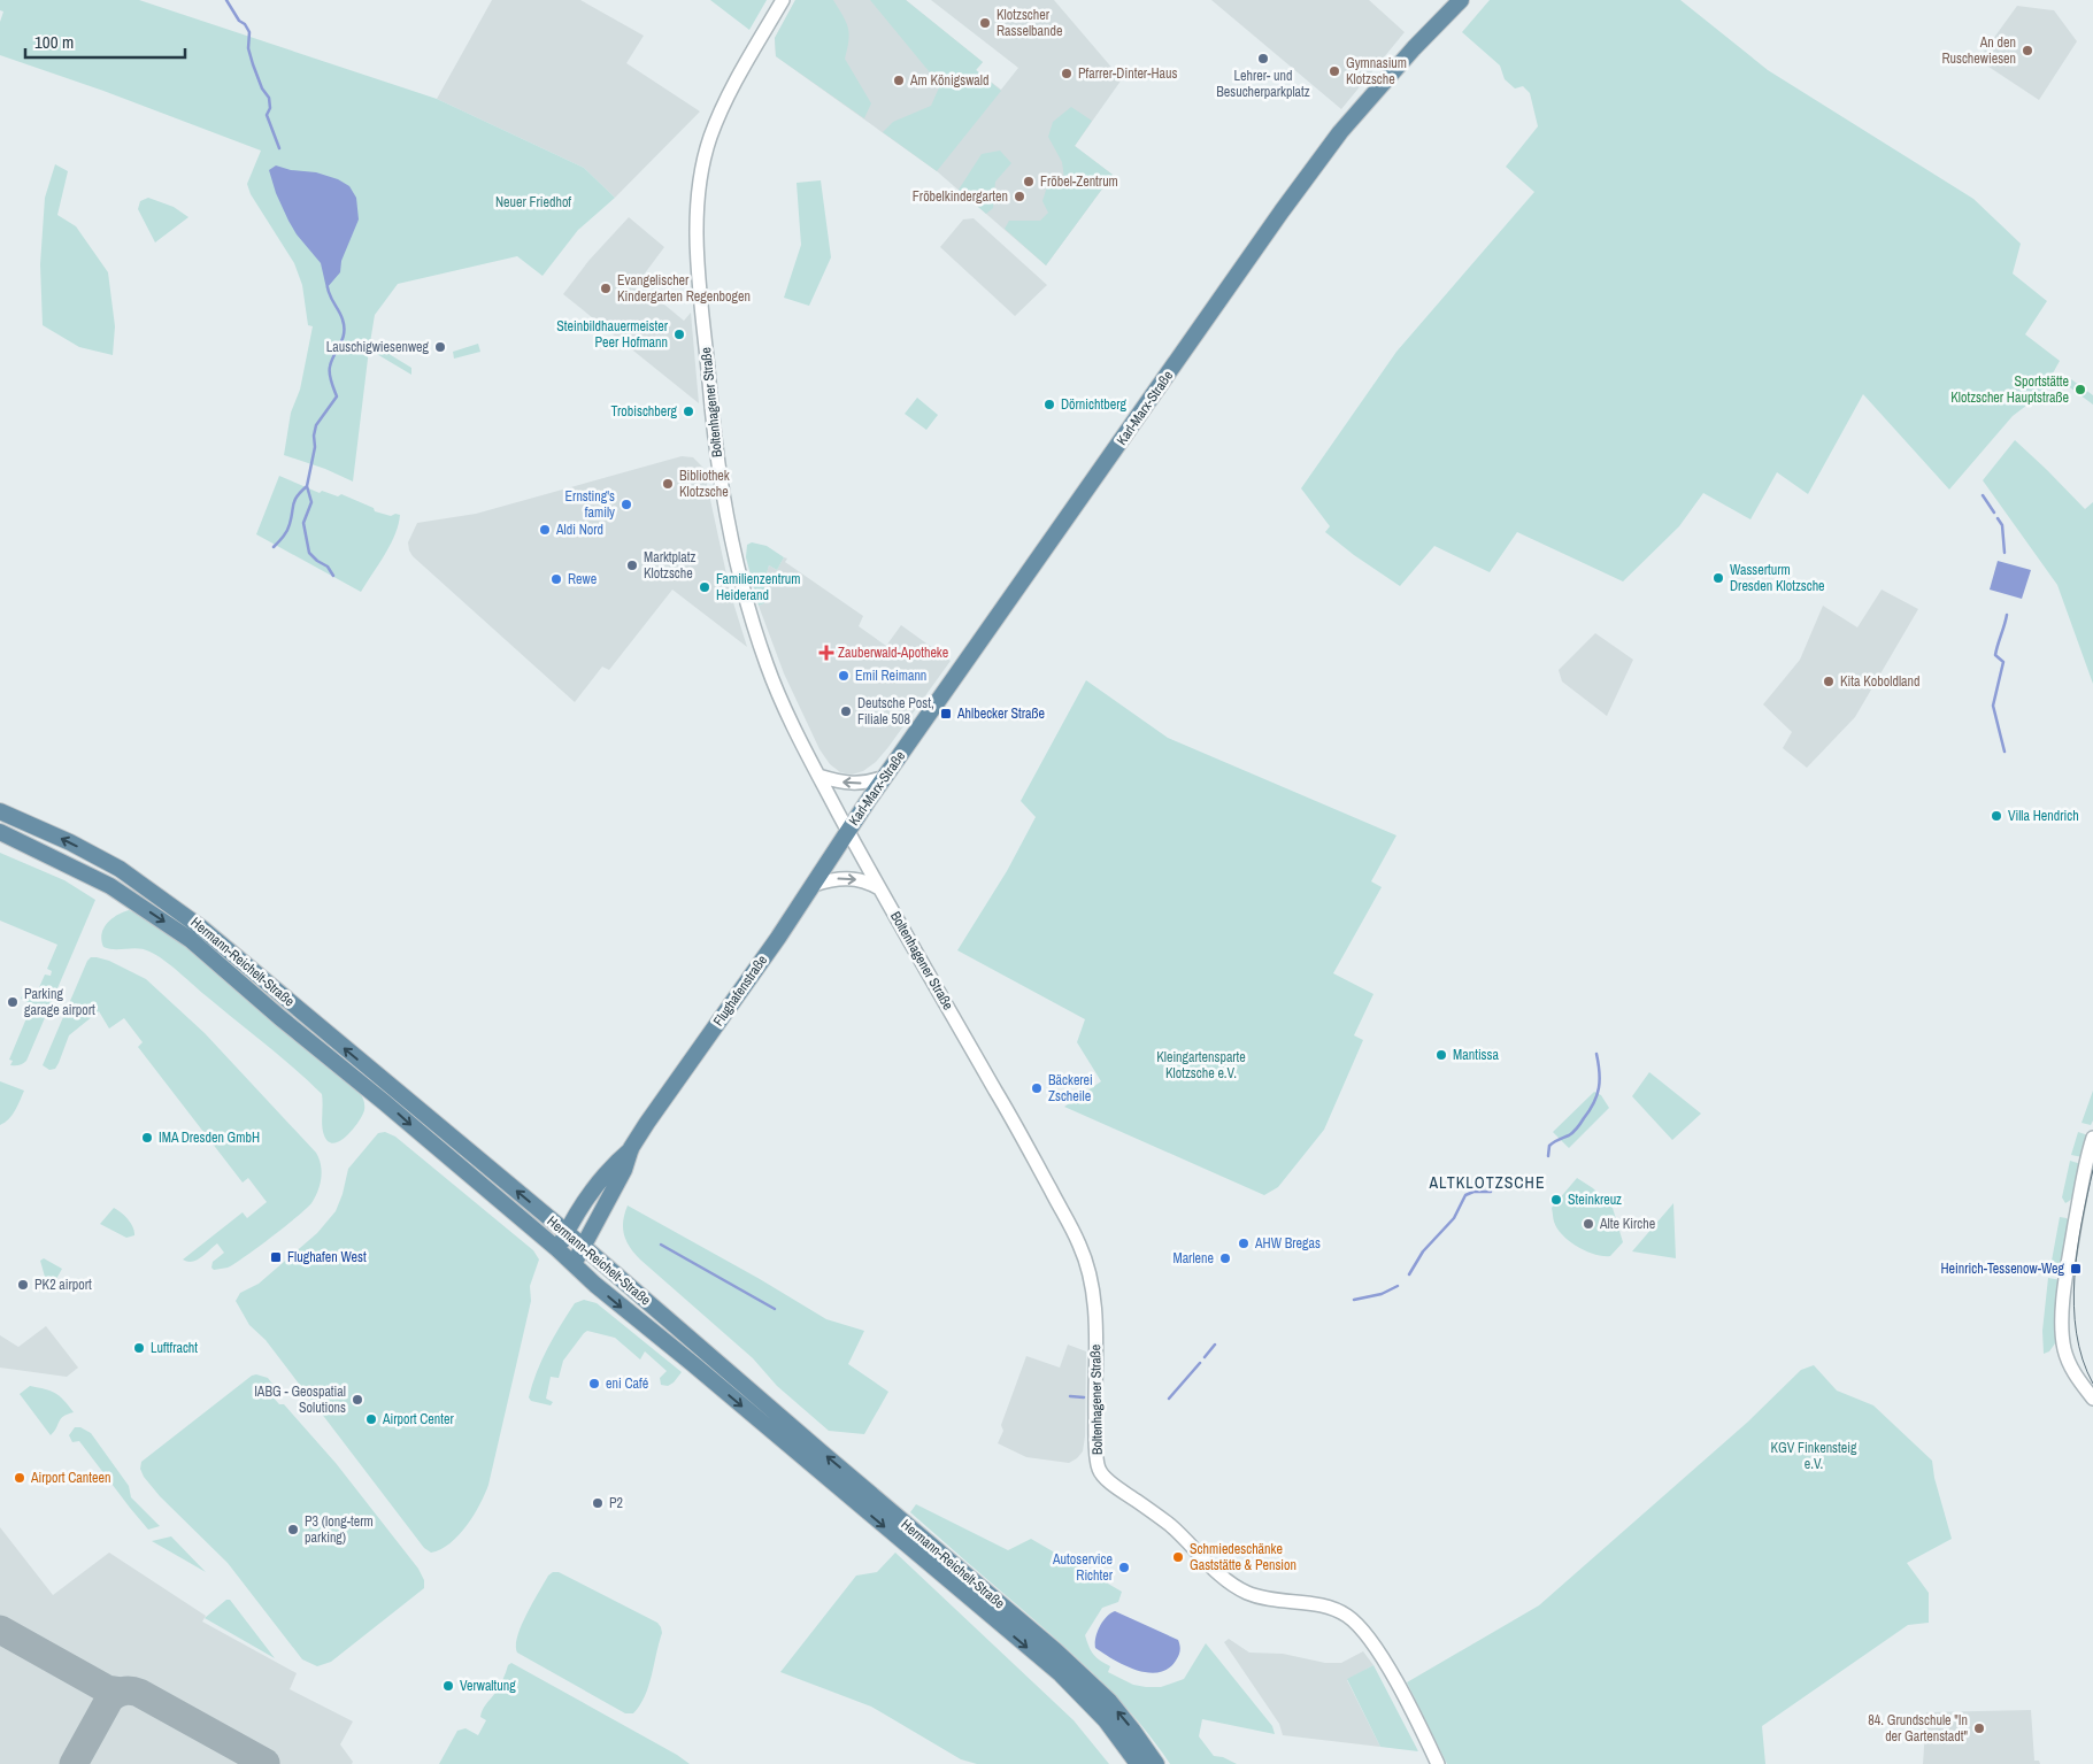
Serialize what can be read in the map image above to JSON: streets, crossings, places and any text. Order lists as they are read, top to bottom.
{
  "streets": {
    "main road": ["Karl-Marx-Straße", "Hermann-Reichelt-Straße", "Flughafenstraße"],
    "street": ["Boltenhagener Straße"]
  },
  "crossings": [
    ["Boltenhagener Straße", "Karl-Marx-Straße"],
    ["Boltenhagener Straße", "Flughafenstraße"],
    ["Karl-Marx-Straße", "Flughafenstraße"],
    ["Hermann-Reichelt-Straße", "Flughafenstraße"]
  ],
  "districts": ["ALTKLOTZSCHE"],
  "parks": ["Neuer Friedhof", "Kleingartensparte Klotzsche e.V.", "KGV Finkensteig e.V."],
  "places": {
    "other": [
      "Klotzscher Rasselbande",
      "An den Ruschewiesen",
      "Lehrer- und Besucherparkplatz",
      "Gymnasium Klotzsche",
      "Pfarrer-Dinter-Haus",
      "Am Königswald",
      "Fröbel-Zentrum",
      "Fröbelkindergarten",
      "Evangelischer Kindergarten Regenbogen",
      "Steinbildhauermeister Peer Hofmann",
      "Lauschigwiesenweg",
      "Sportstätte Klotzscher Hauptstraße",
      "Dörnichtberg",
      "Trobischberg",
      "Bibliothek Klotzsche",
      "Ernsting's family",
      "Aldi Nord",
      "Marktplatz Klotzsche",
      "Wasserturm Dresden Klotzsche",
      "Rewe",
      "Familienzentrum Heiderand",
      "Emil Reimann",
      "Kita Koboldland",
      "Deutsche Post, Filiale 508",
      "Villa Hendrich",
      "Parking garage airport",
      "Mantissa",
      "Bäckerei Zscheile",
      "IMA Dresden GmbH",
      "Steinkreuz",
      "Alte Kirche",
      "AHW Bregas",
      "Marlene",
      "PK2 airport",
      "Luftfracht",
      "eni Café",
      "IABG - Geospatial Solutions",
      "Airport Center",
      "Airport Canteen",
      "P2",
      "P3 (long-term parking)",
      "Schmiedeschänke Gaststätte & Pension",
      "Autoservice Richter",
      "Verwaltung",
      "84. Grundschule \"In der Gartenstadt\""
    ],
    "health": ["Zauberwald-Apotheke"],
    "transit": ["Ahlbecker Straße", "Flughafen West", "Heinrich-Tessenow-Weg"]
  },
  "scale_bar": "100 m"
}
